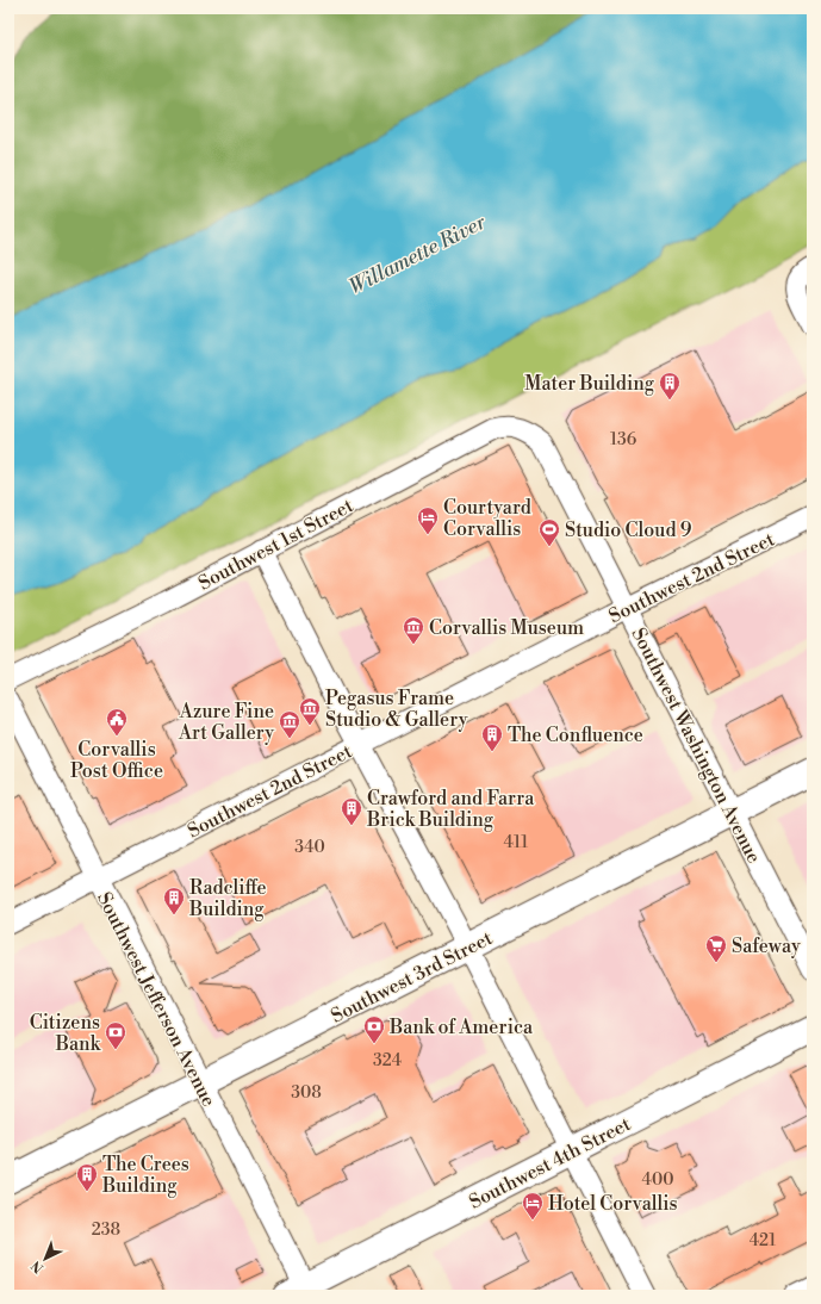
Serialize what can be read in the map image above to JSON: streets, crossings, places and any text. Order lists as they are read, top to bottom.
{
  "streets": {
    "highway": ["Southwest 3rd Street", "Southwest 4th Street"],
    "street": [
      "Southwest 1st Street",
      "Southwest 2nd Street",
      "Southwest Washington Avenue",
      "Southwest Jefferson Avenue"
    ]
  },
  "crossings": [
    ["Southwest 1st Street", "Southwest Washington Avenue"],
    ["Southwest 2nd Street", "Southwest Washington Avenue"],
    ["Southwest 2nd Street", "Southwest Jefferson Avenue"],
    ["Southwest Washington Avenue", "Southwest 3rd Street"],
    ["Southwest 3rd Street", "Southwest Jefferson Avenue"],
    ["Southwest Jefferson Avenue", "Southwest 4th Street"]
  ],
  "water": ["Willamette River"],
  "places": {
    "building": [
      "Mater Building",
      "The Confluence",
      "Crawford and Farra Brick Building",
      "Radcliffe Building",
      "The Crees Building"
    ],
    "hotel": ["Courtyard Corvallis", "Hotel Corvallis"],
    "sports": ["Studio Cloud 9"],
    "museum": ["Corvallis Museum", "Pegasus Frame Studio & Gallery", "Azure Fine Art Gallery"],
    "public building": ["Corvallis Post Office"],
    "supermarket": ["Safeway"],
    "bank": ["Bank of America", "Citizens Bank"]
  },
  "house_numbers": [
    "136",
    "411",
    "340",
    "324",
    "308",
    "400",
    "238",
    "421"
  ],
  "north": "bottom left"
}
